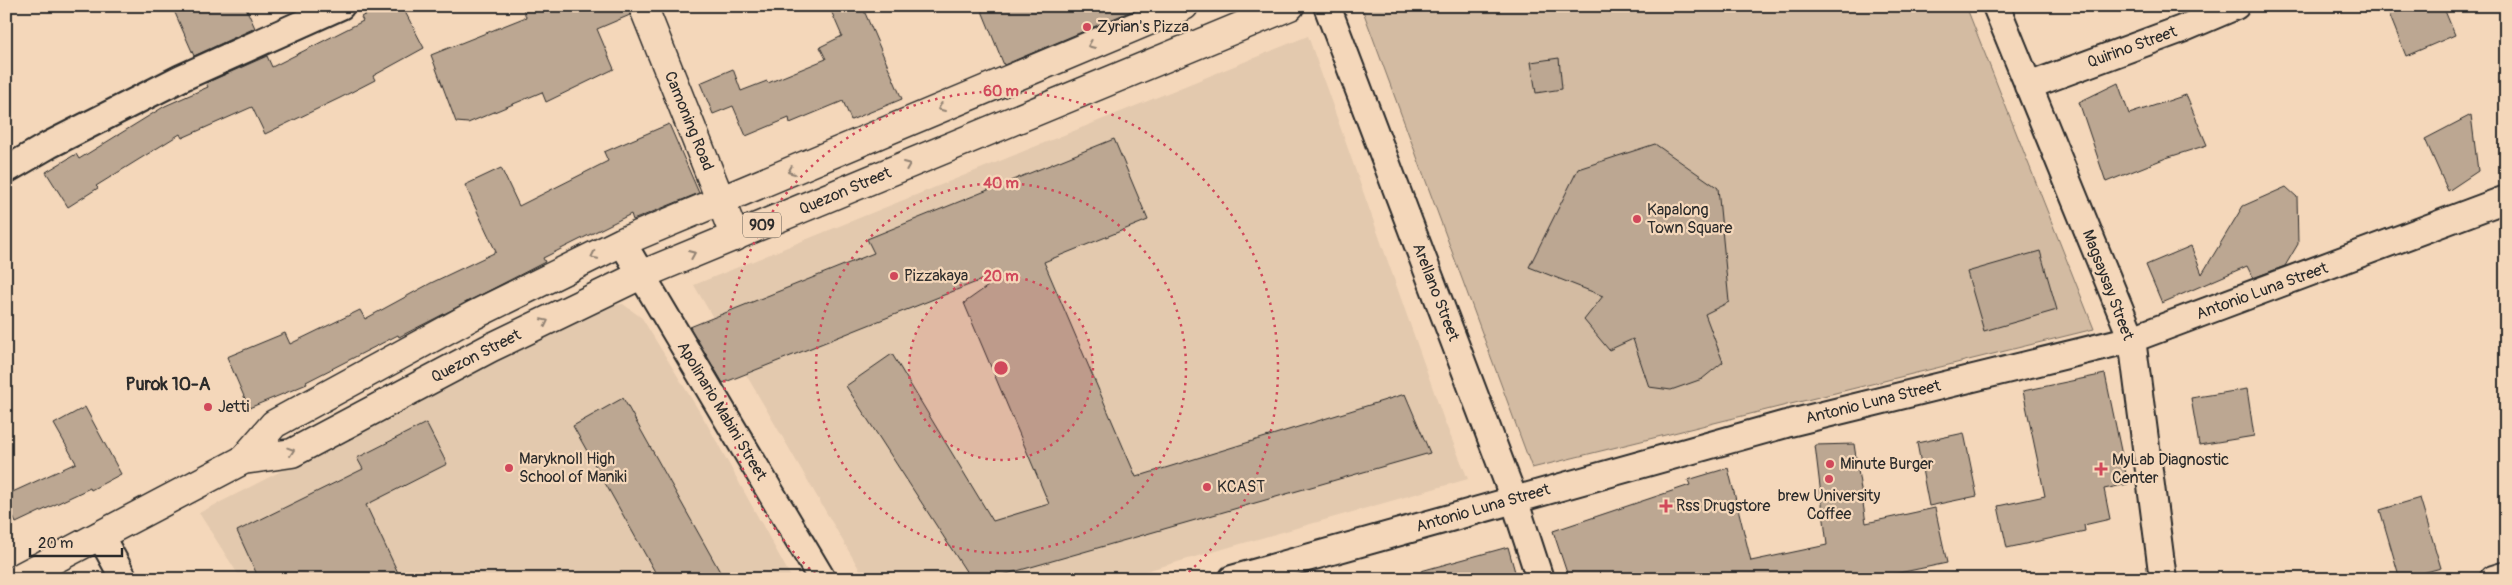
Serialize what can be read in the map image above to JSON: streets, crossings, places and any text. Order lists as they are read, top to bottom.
{
  "streets": {
    "main road": ["Camoning Road", "Quezon Street", "909"],
    "street": [
      "Quirino Street",
      "Magsaysay Street",
      "Antonio Luna Street",
      "Arellano Street",
      "Apolinario Mabini Street"
    ]
  },
  "crossings": [
    ["Quirino Street", "Magsaysay Street"],
    ["Camoning Road", "Quezon Street"],
    ["Quezon Street", "Apolinario Mabini Street"],
    ["Magsaysay Street", "Antonio Luna Street"],
    ["Antonio Luna Street", "Arellano Street"]
  ],
  "districts": ["Purok 10-A"],
  "places": {
    "other": [
      "Zyrian's Pizza",
      "Kapalong Town Square",
      "Pizzakaya",
      "Jetti",
      "Minute Burger",
      "Maryknoll High School of Maniki",
      "brew University Coffee",
      "KCAST"
    ],
    "health": ["MyLab Diagnostic Center", "Rss Drugstore"]
  },
  "scale_bar": "20 m",
  "rings": ["60 m", "40 m", "20 m"]
}
